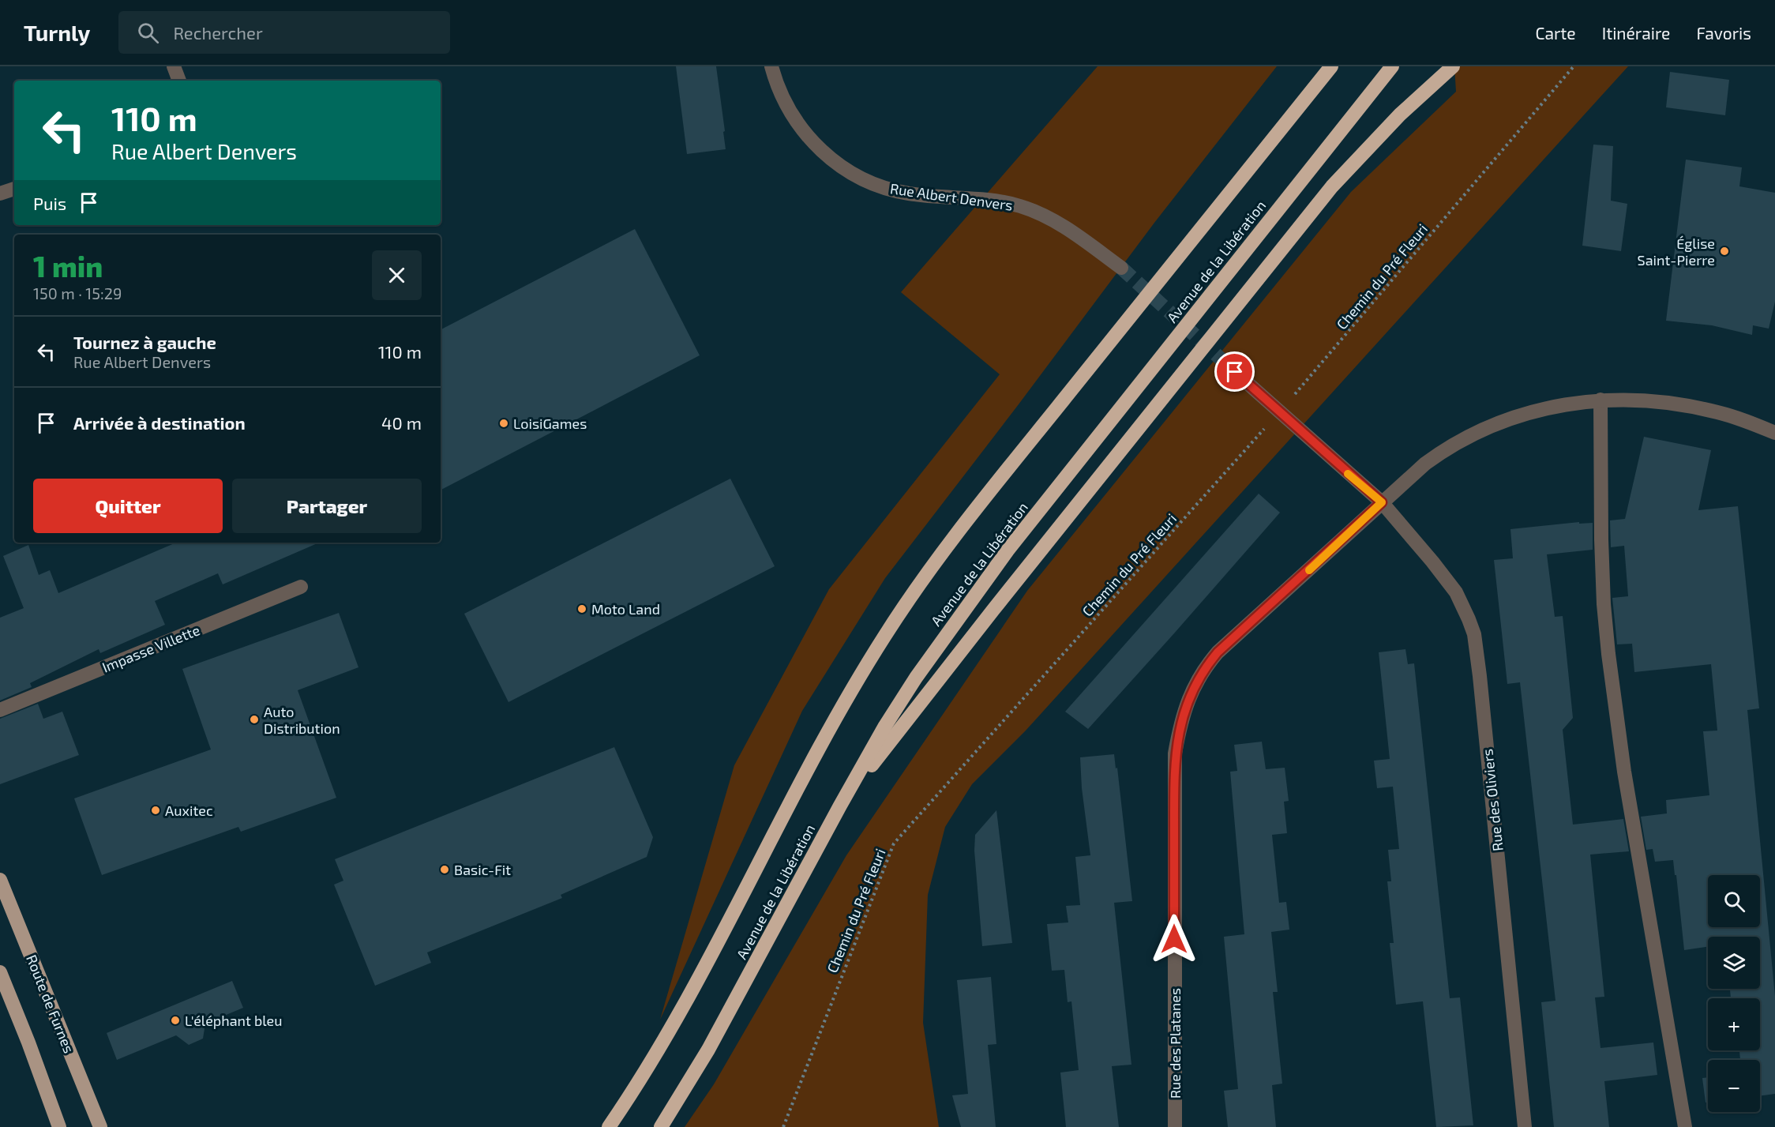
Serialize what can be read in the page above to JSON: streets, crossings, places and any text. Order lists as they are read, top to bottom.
{
  "streets": {
    "highway": ["Avenue de la Libération"],
    "main road": ["Route de Furnes"],
    "street": [
      "Rue Albert Denvers",
      "Impasse Villette",
      "Rue des Oliviers",
      "Rue des Platanes"
    ],
    "path": ["Chemin du Pré Fleuri"]
  },
  "crossings": [
    ["Rue des Oliviers", "Rue des Platanes"]
  ],
  "places": [
    "Église Saint-Pierre",
    "LoisiGames",
    "Moto Land",
    "Auto Distribution",
    "Auxitec",
    "Basic-Fit",
    "L'éléphant bleu"
  ],
  "page": {
    "header": "Turnly",
    "search": "Rechercher",
    "nav": ["Carte", "Itinéraire", "Favoris"],
    "turn": ["110 m", "Rue Albert Denvers"],
    "then": "Puis",
    "heading": ["1 min", "150 m · 15:29"],
    "list": [
      {
        "name": "Tournez à gauche",
        "note": "Rue Albert Denvers",
        "value": "110 m"
      },
      {
        "name": "Arrivée à destination",
        "value": "40 m"
      }
    ],
    "buttons": ["Quitter", "Partager"],
    "map_buttons": ["+", "−"]
  }
}
